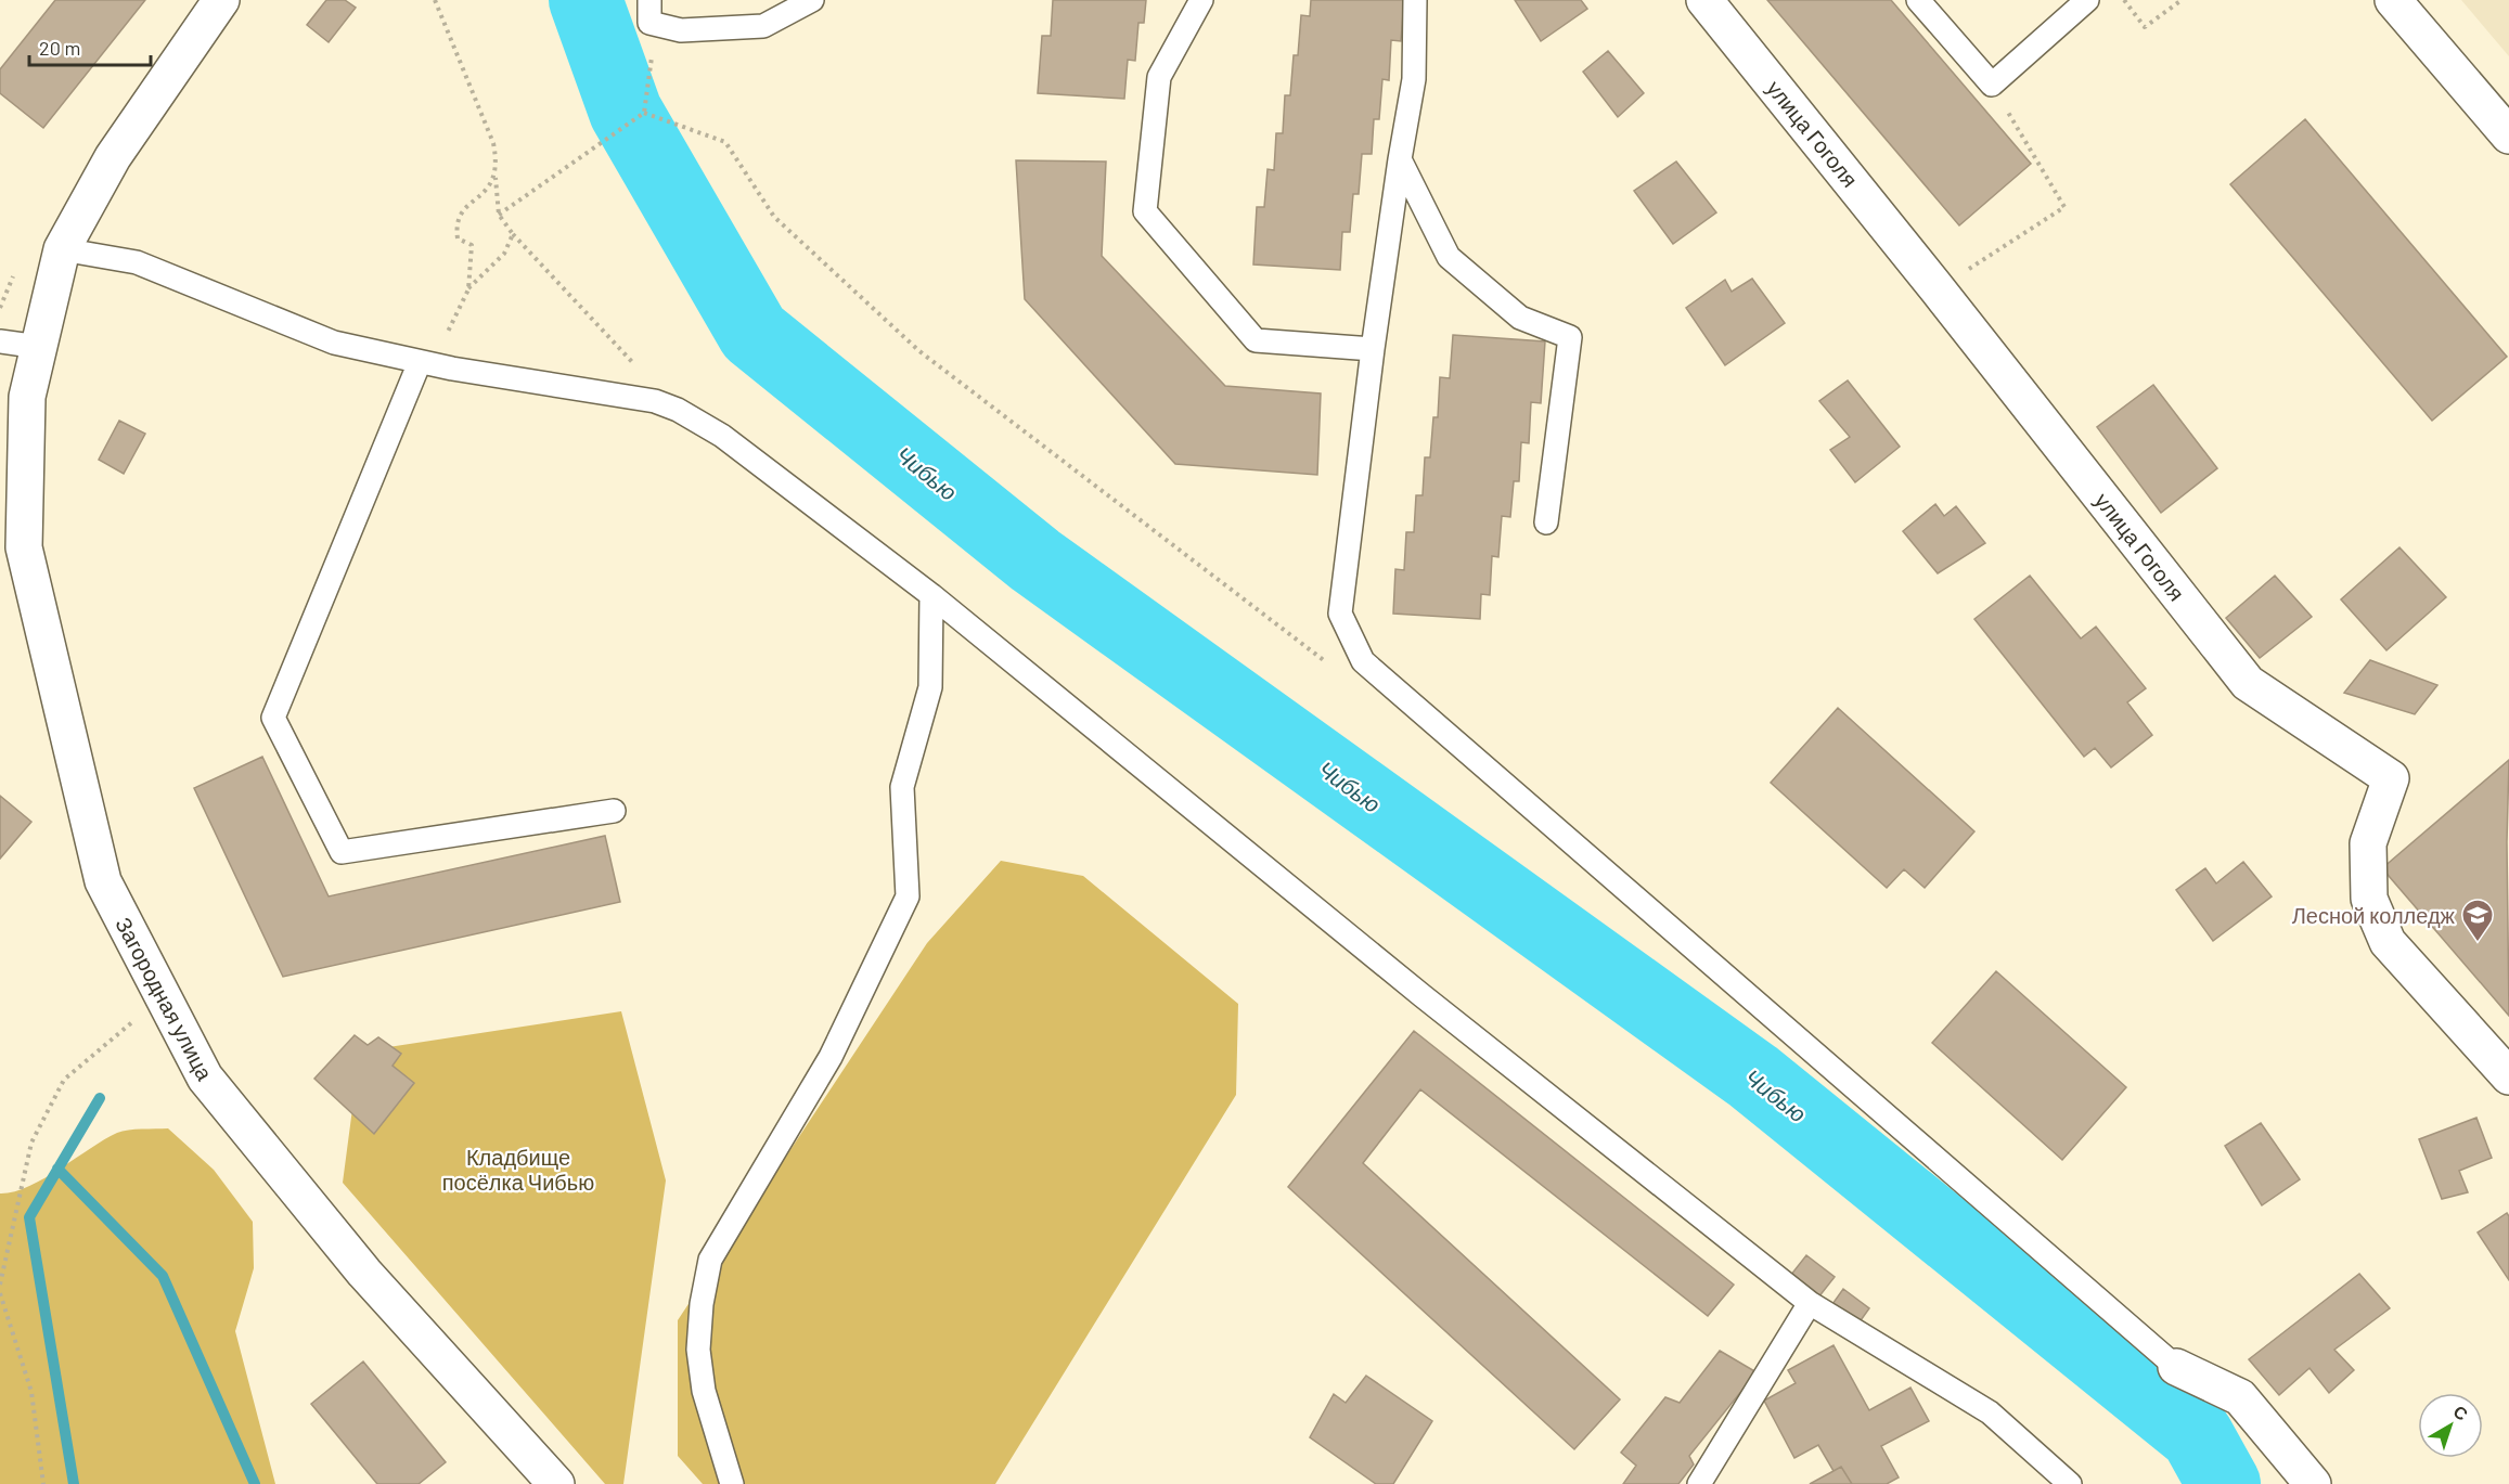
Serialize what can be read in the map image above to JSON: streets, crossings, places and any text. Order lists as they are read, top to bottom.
{
  "streets": {
    "street": ["улица Гоголя", "Загородная улица"]
  },
  "water": ["Чибью"],
  "parks": ["Кладбище посёлка Чибью"],
  "places": {
    "school or university": ["Лесной колледж"]
  },
  "scale_bar": "20 m",
  "north": "top right"
}
